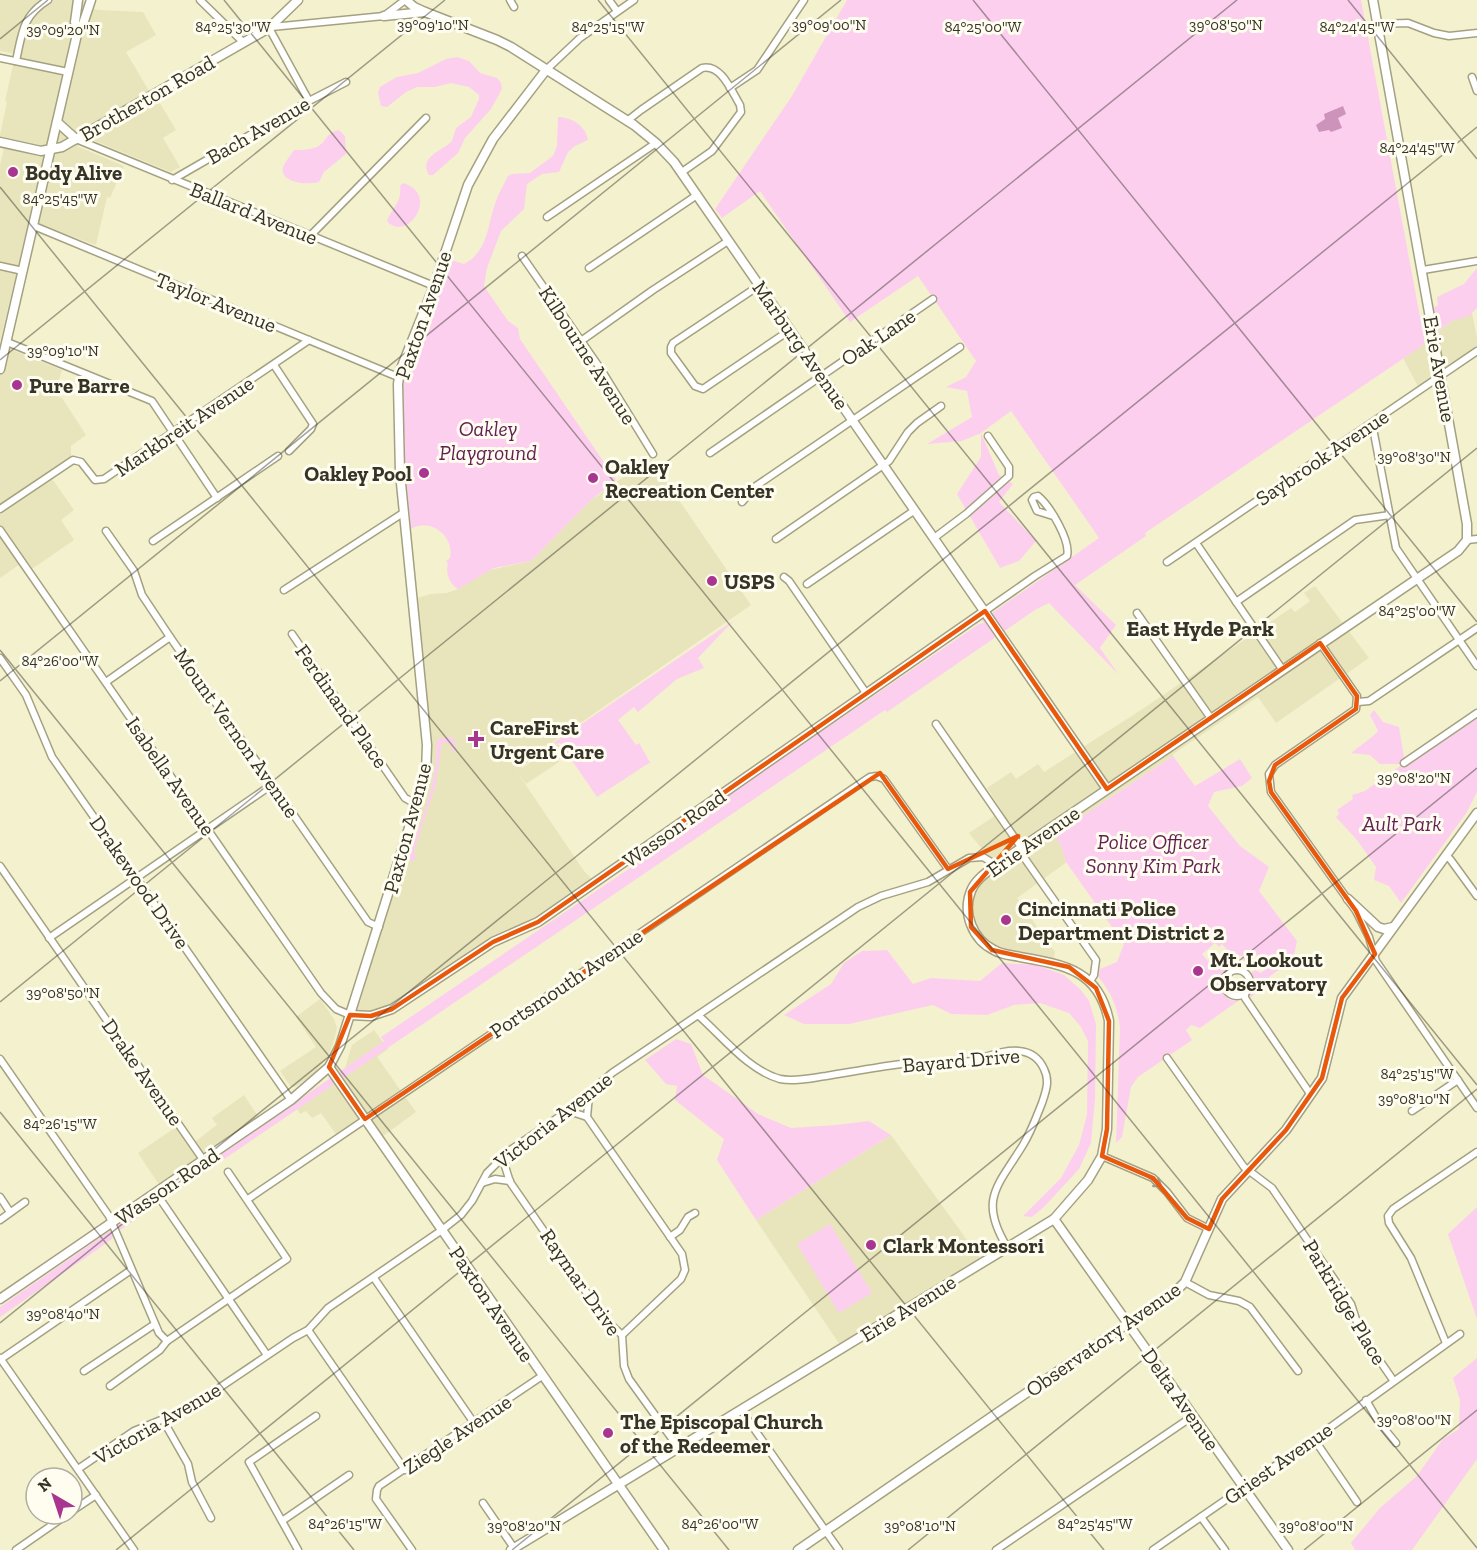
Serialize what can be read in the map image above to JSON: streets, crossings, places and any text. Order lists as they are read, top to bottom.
{
  "streets": {
    "street": [
      "Brotherton Road",
      "Bach Avenue",
      "Ballard Avenue",
      "Taylor Avenue",
      "Paxton Avenue",
      "Oak Lane",
      "Marburg Avenue",
      "Kilbourne Avenue",
      "Erie Avenue",
      "Markbreit Avenue",
      "Saybrook Avenue",
      "Ferdinand Place",
      "Mount Vernon Avenue",
      "Isabella Avenue",
      "Wasson Road",
      "Drakewood Drive",
      "Portsmouth Avenue",
      "Bayard Drive",
      "Drake Avenue",
      "Victoria Avenue",
      "Raymar Drive",
      "Parkridge Place",
      "Observatory Avenue",
      "Delta Avenue",
      "Ziegle Avenue",
      "Griest Avenue"
    ]
  },
  "crossings": [
    ["Brotherton Road", "Ballard Avenue"],
    ["Bach Avenue", "Ballard Avenue"],
    ["Ballard Avenue", "Paxton Avenue"],
    ["Taylor Avenue", "Paxton Avenue"],
    ["Taylor Avenue", "Markbreit Avenue"],
    ["Paxton Avenue", "Marburg Avenue"],
    ["Paxton Avenue", "Erie Avenue"],
    ["Paxton Avenue", "Ferdinand Place"],
    ["Paxton Avenue", "Mount Vernon Avenue"],
    ["Paxton Avenue", "Isabella Avenue"],
    ["Paxton Avenue", "Wasson Road"],
    ["Paxton Avenue", "Portsmouth Avenue"],
    ["Paxton Avenue", "Victoria Avenue"],
    ["Paxton Avenue", "Ziegle Avenue"],
    ["Oak Lane", "Marburg Avenue"],
    ["Marburg Avenue", "Erie Avenue"],
    ["Marburg Avenue", "Wasson Road"],
    ["Erie Avenue", "Saybrook Avenue"],
    ["Erie Avenue", "Bayard Drive"],
    ["Erie Avenue", "Victoria Avenue"],
    ["Erie Avenue", "Raymar Drive"],
    ["Erie Avenue", "Delta Avenue"],
    ["Isabella Avenue", "Wasson Road"],
    ["Wasson Road", "Drakewood Drive"],
    ["Wasson Road", "Drake Avenue"],
    ["Portsmouth Avenue", "Victoria Avenue"],
    ["Bayard Drive", "Victoria Avenue"],
    ["Parkridge Place", "Observatory Avenue"],
    ["Parkridge Place", "Griest Avenue"],
    ["Observatory Avenue", "Delta Avenue"],
    ["Delta Avenue", "Griest Avenue"]
  ],
  "districts": ["East Hyde Park"],
  "parks": ["Oakley Playground", "Ault Park", "Police Officer Sonny Kim Park"],
  "places": {
    "other": [
      "Body Alive",
      "Pure Barre",
      "Oakley Pool",
      "Oakley Recreation Center",
      "USPS",
      "Cincinnati Police Department District 2",
      "Mt. Lookout Observatory",
      "Clark Montessori",
      "The Episcopal Church of the Redeemer"
    ],
    "health": ["CareFirst Urgent Care"]
  },
  "north": "top left",
  "coordinates": [
    "39°09'10\"N",
    "39°09'00\"N",
    "39°08'50\"N",
    "84°25'15\"W",
    "84°25'30\"W",
    "84°25'00\"W",
    "84°24'45\"W",
    "39°09'20\"N",
    "84°25'45\"W",
    "39°08'30\"N",
    "84°26'00\"W",
    "39°08'20\"N",
    "39°08'10\"N",
    "84°26'15\"W",
    "39°08'40\"N",
    "39°08'00\"N"
  ]
}
